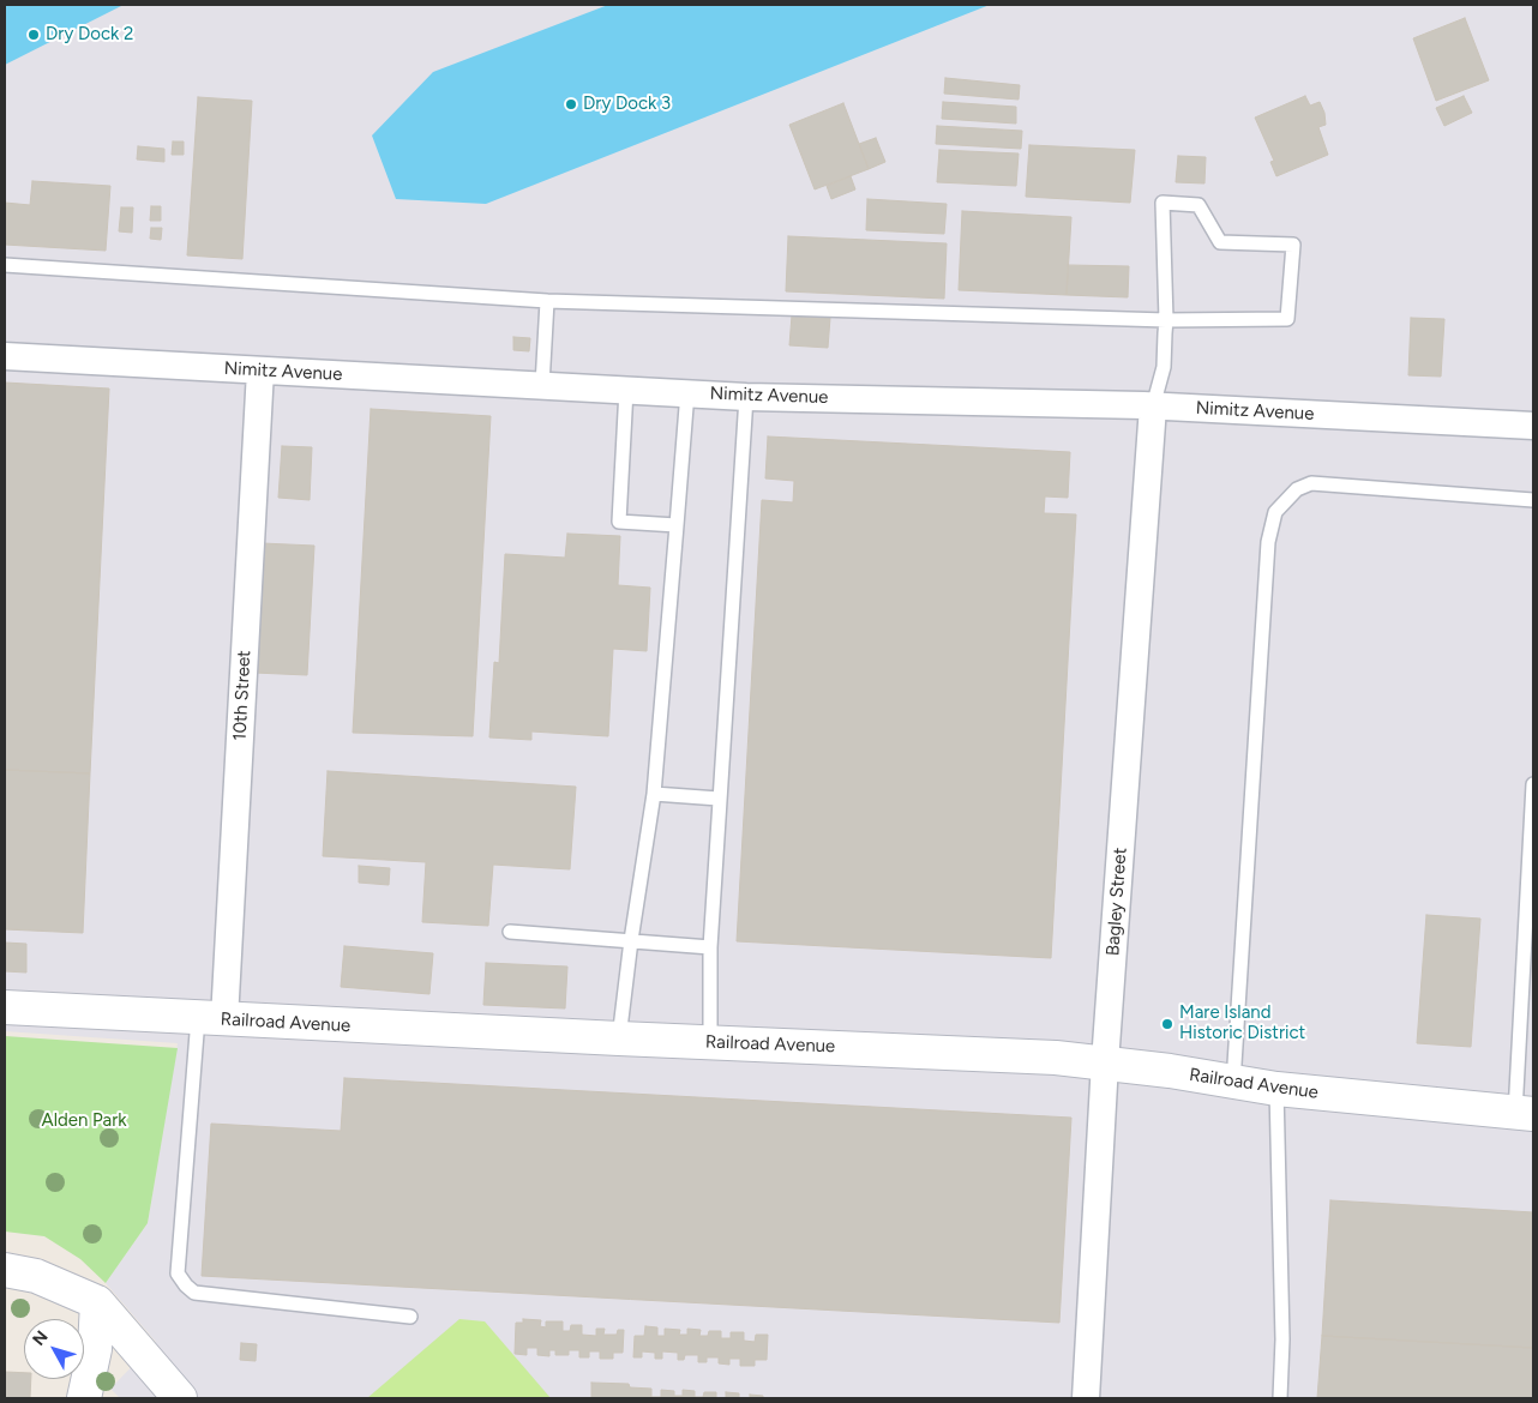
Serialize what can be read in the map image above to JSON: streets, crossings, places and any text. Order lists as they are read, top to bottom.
{
  "streets": {
    "street": [
      "Nimitz Avenue",
      "10th Street",
      "Bagley Street",
      "Railroad Avenue"
    ]
  },
  "crossings": [
    ["Nimitz Avenue", "10th Street"],
    ["Nimitz Avenue", "Bagley Street"],
    ["10th Street", "Railroad Avenue"],
    ["Bagley Street", "Railroad Avenue"]
  ],
  "parks": ["Alden Park"],
  "places": ["Dry Dock 2", "Dry Dock 3", "Mare Island Historic District"],
  "north": "top left"
}
